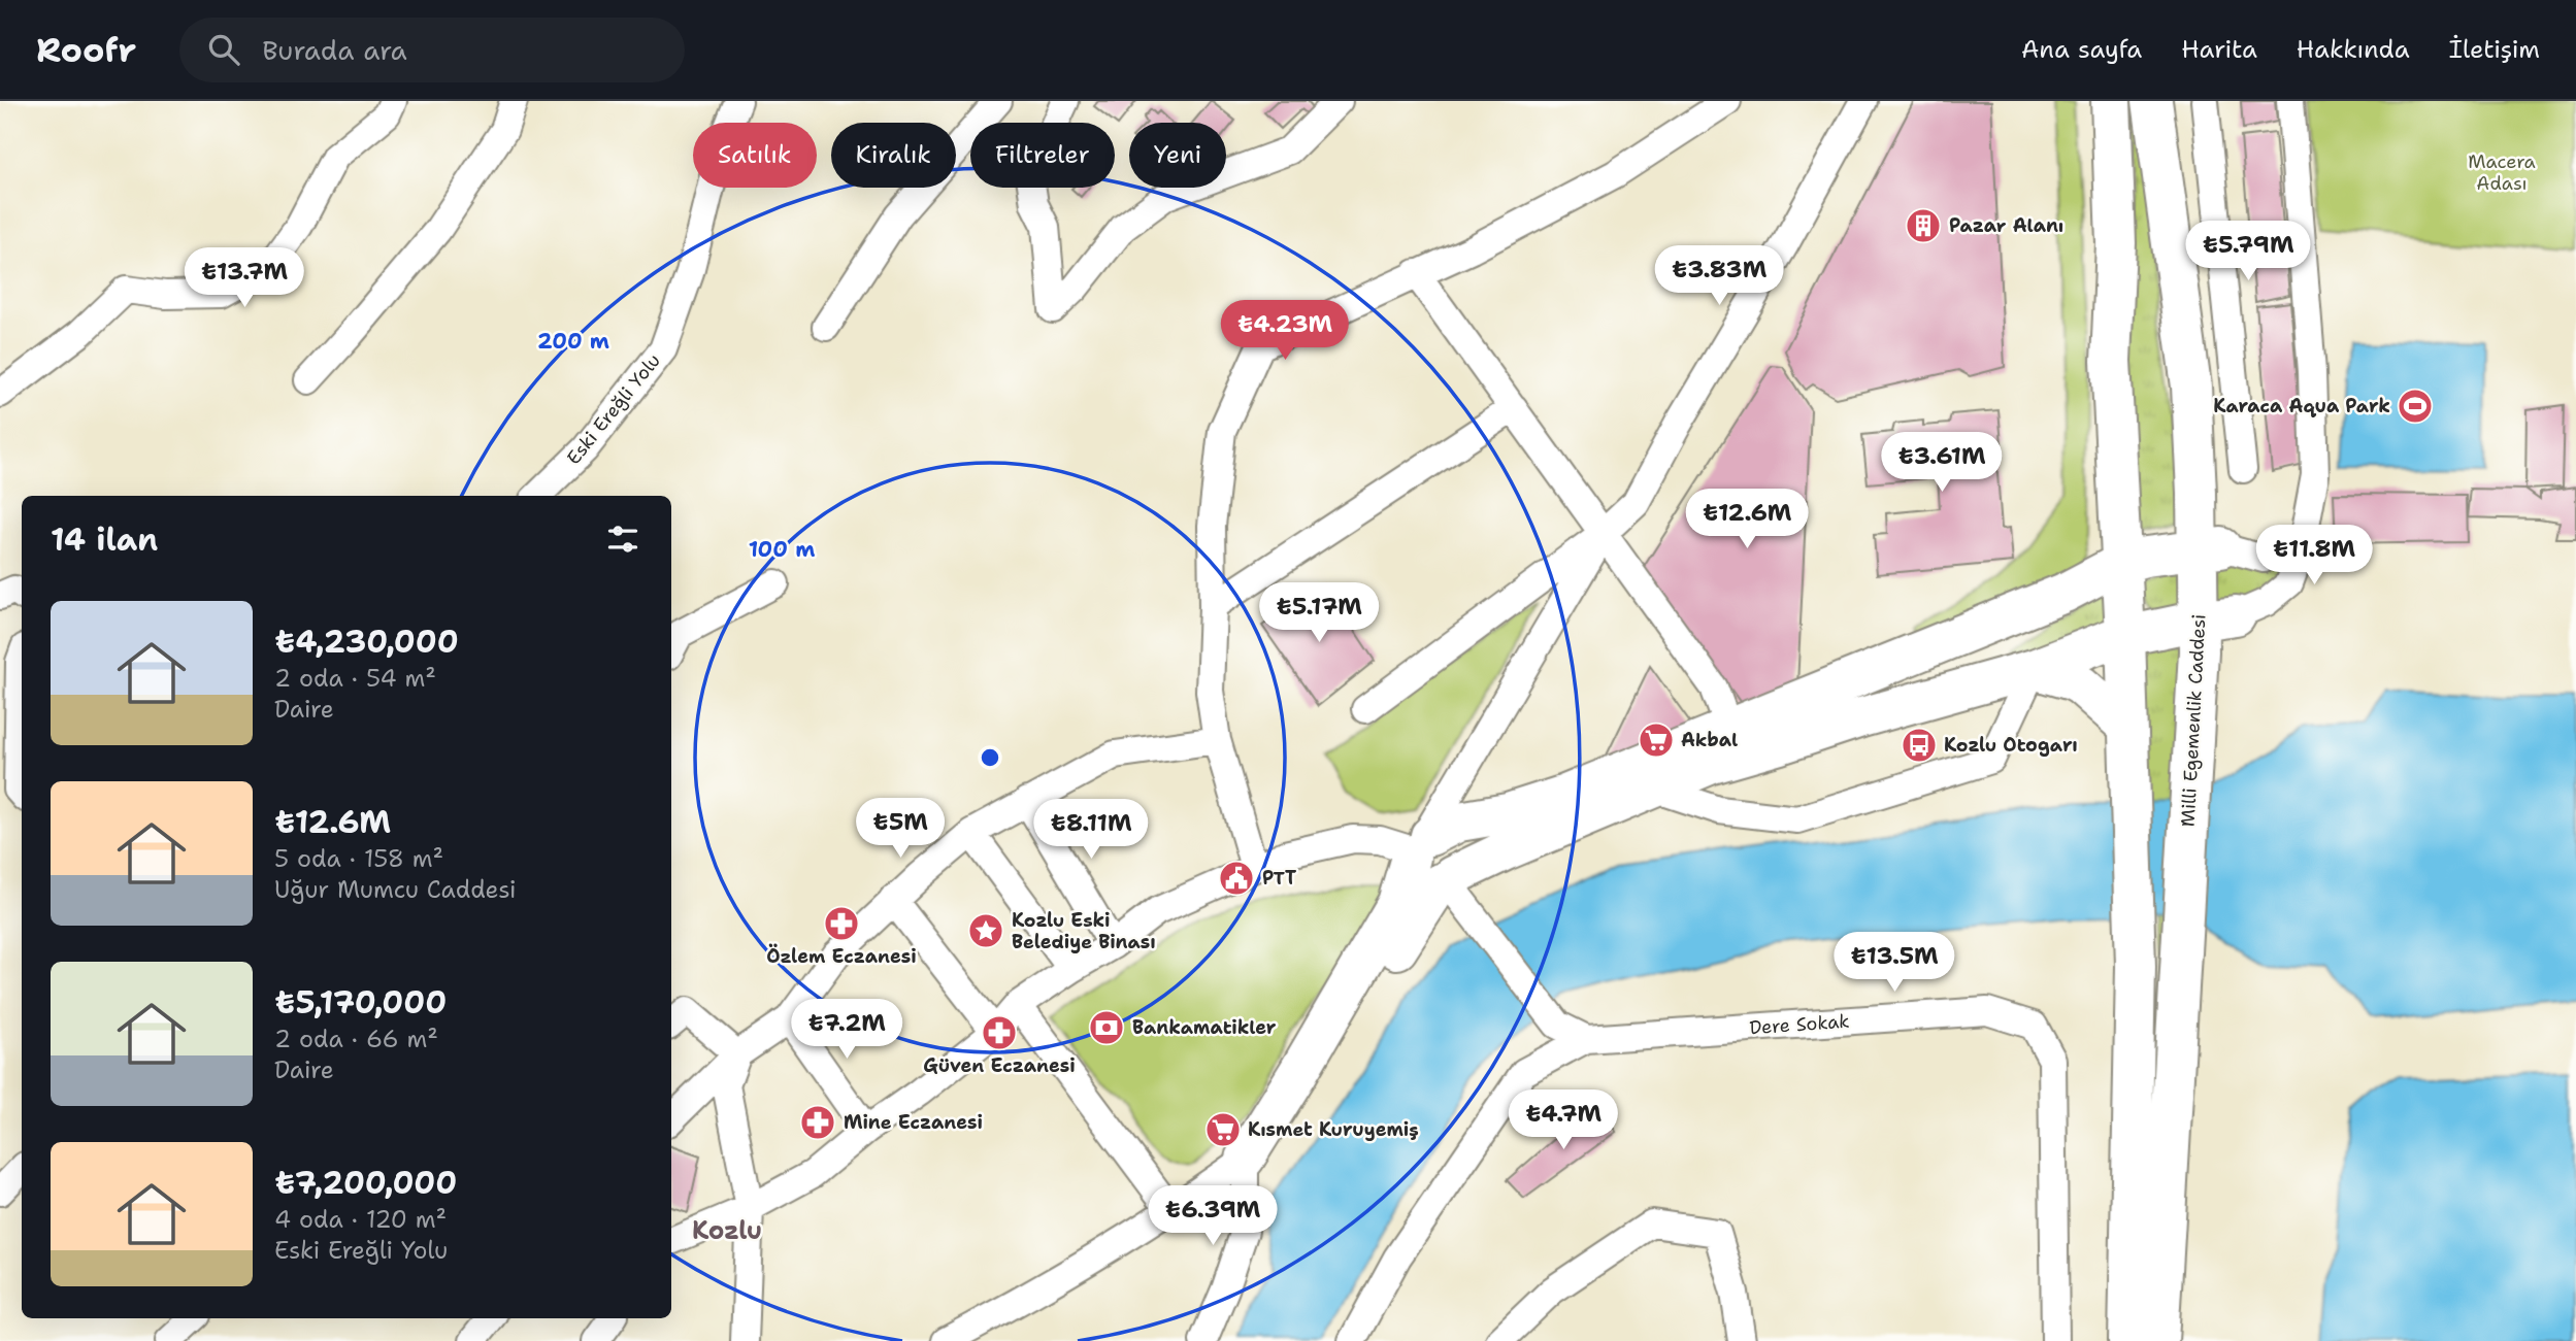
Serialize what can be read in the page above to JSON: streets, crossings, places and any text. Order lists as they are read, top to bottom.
{
  "streets": {
    "highway": ["Milli Egemenlik Caddesi"],
    "street": ["Eski Ereğli Yolu", "Dere Sokak"]
  },
  "districts": ["Kozlu"],
  "parks": ["Macera Adası"],
  "places": {
    "building": ["Pazar Alanı"],
    "sports": ["Karaca Aqua Park"],
    "supermarket": ["Akbal", "Kısmet Kuruyemiş"],
    "bus stop": ["Kozlu Otogarı"],
    "public building": ["PTT"],
    "pharmacy": ["Özlem Eczanesi", "Güven Eczanesi", "Mine Eczanesi"],
    "place": ["Kozlu Eski Belediye Binası"],
    "bank": ["Bankamatikler"]
  },
  "page": {
    "header": "Roofr",
    "search": "Burada ara",
    "nav": [
      "Ana sayfa",
      "Harita",
      "Hakkında",
      "İletişim"
    ],
    "chip": [
      "Satılık",
      "Kiralık",
      "Filtreler",
      "Yeni"
    ],
    "price": [
      "₺5.79M",
      "₺3.83M",
      "₺13.7M",
      "₺4.23M",
      "₺3.61M",
      "₺12.6M",
      "₺11.8M",
      "₺5.17M",
      "₺5M",
      "₺8.11M",
      "₺13.5M",
      "₺7.2M",
      "₺4.7M",
      "₺6.39M"
    ],
    "heading": "14 ilan",
    "list": [
      {
        "name": "₺4,230,000",
        "note": "2 oda · 54 m² · Daire"
      },
      {
        "name": "₺12.6M",
        "note": "5 oda · 158 m² · Uğur Mumcu Caddesi"
      },
      {
        "name": "₺5,170,000",
        "note": "2 oda · 66 m² · Daire"
      },
      {
        "name": "₺7,200,000",
        "note": "4 oda · 120 m² · Eski Ereğli Yolu"
      }
    ]
  },
  "rings": ["200 m", "100 m"]
}
